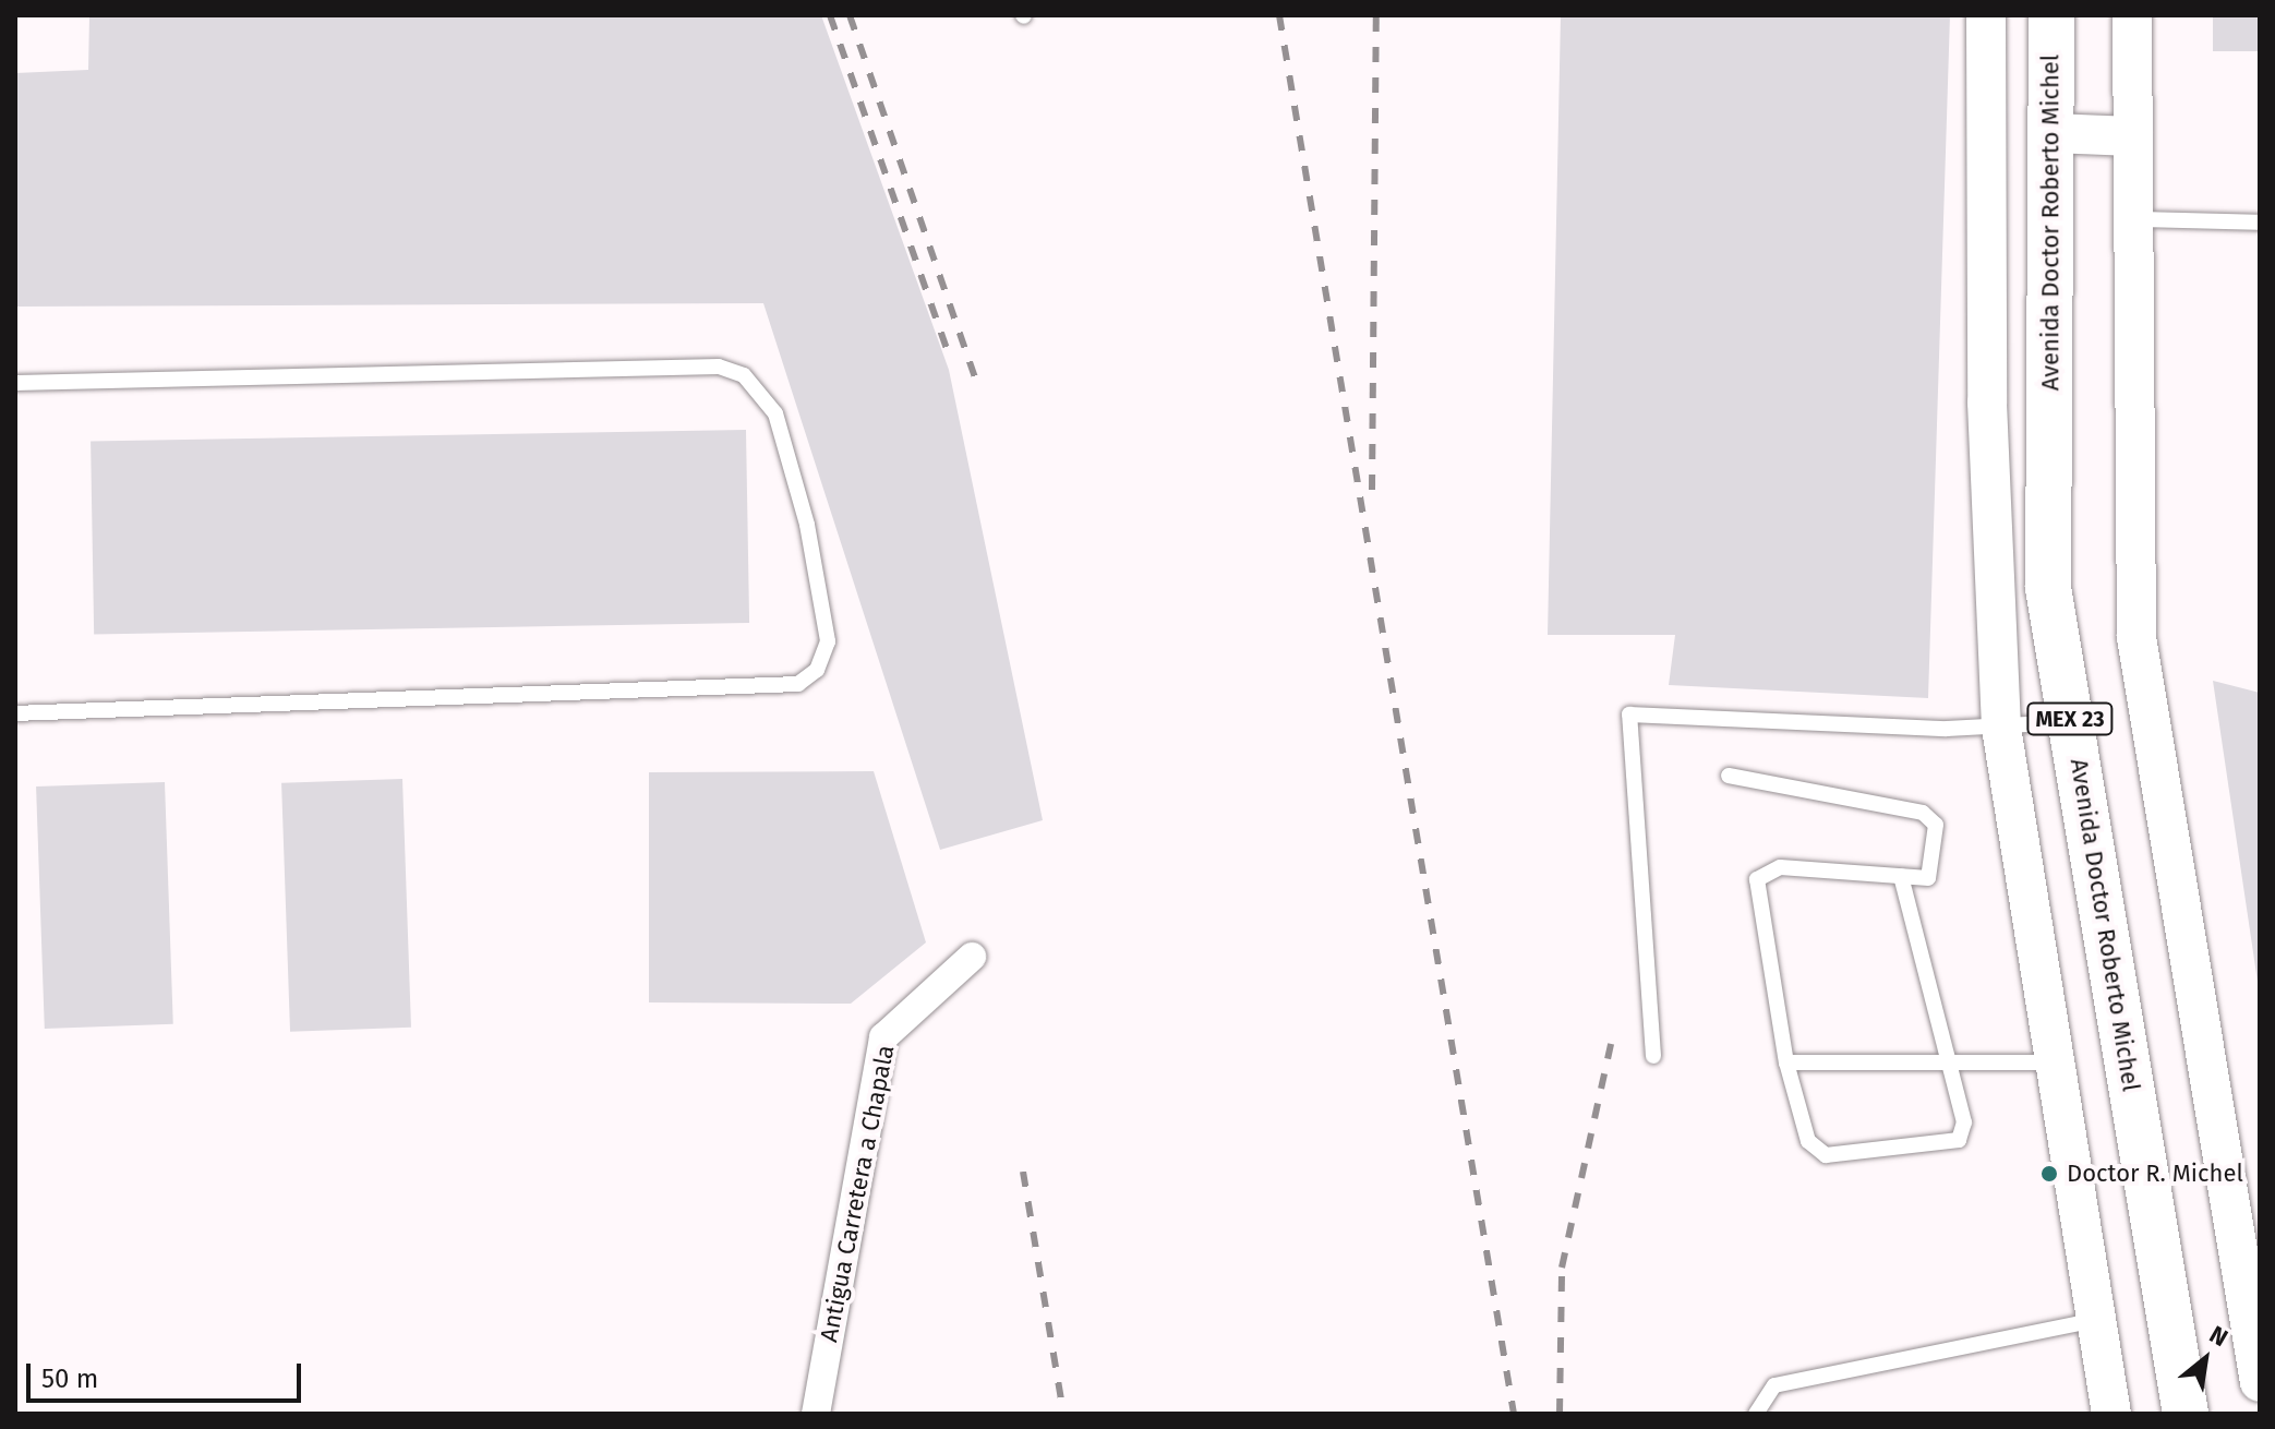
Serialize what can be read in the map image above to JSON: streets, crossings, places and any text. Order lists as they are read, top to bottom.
{
  "streets": {
    "main road": ["Avenida Doctor Roberto Michel", "MEX 23"],
    "street": ["Antigua Carretera a Chapala"]
  },
  "places": ["Doctor R. Michel"],
  "scale_bar": "50 m",
  "north": "top right"
}
